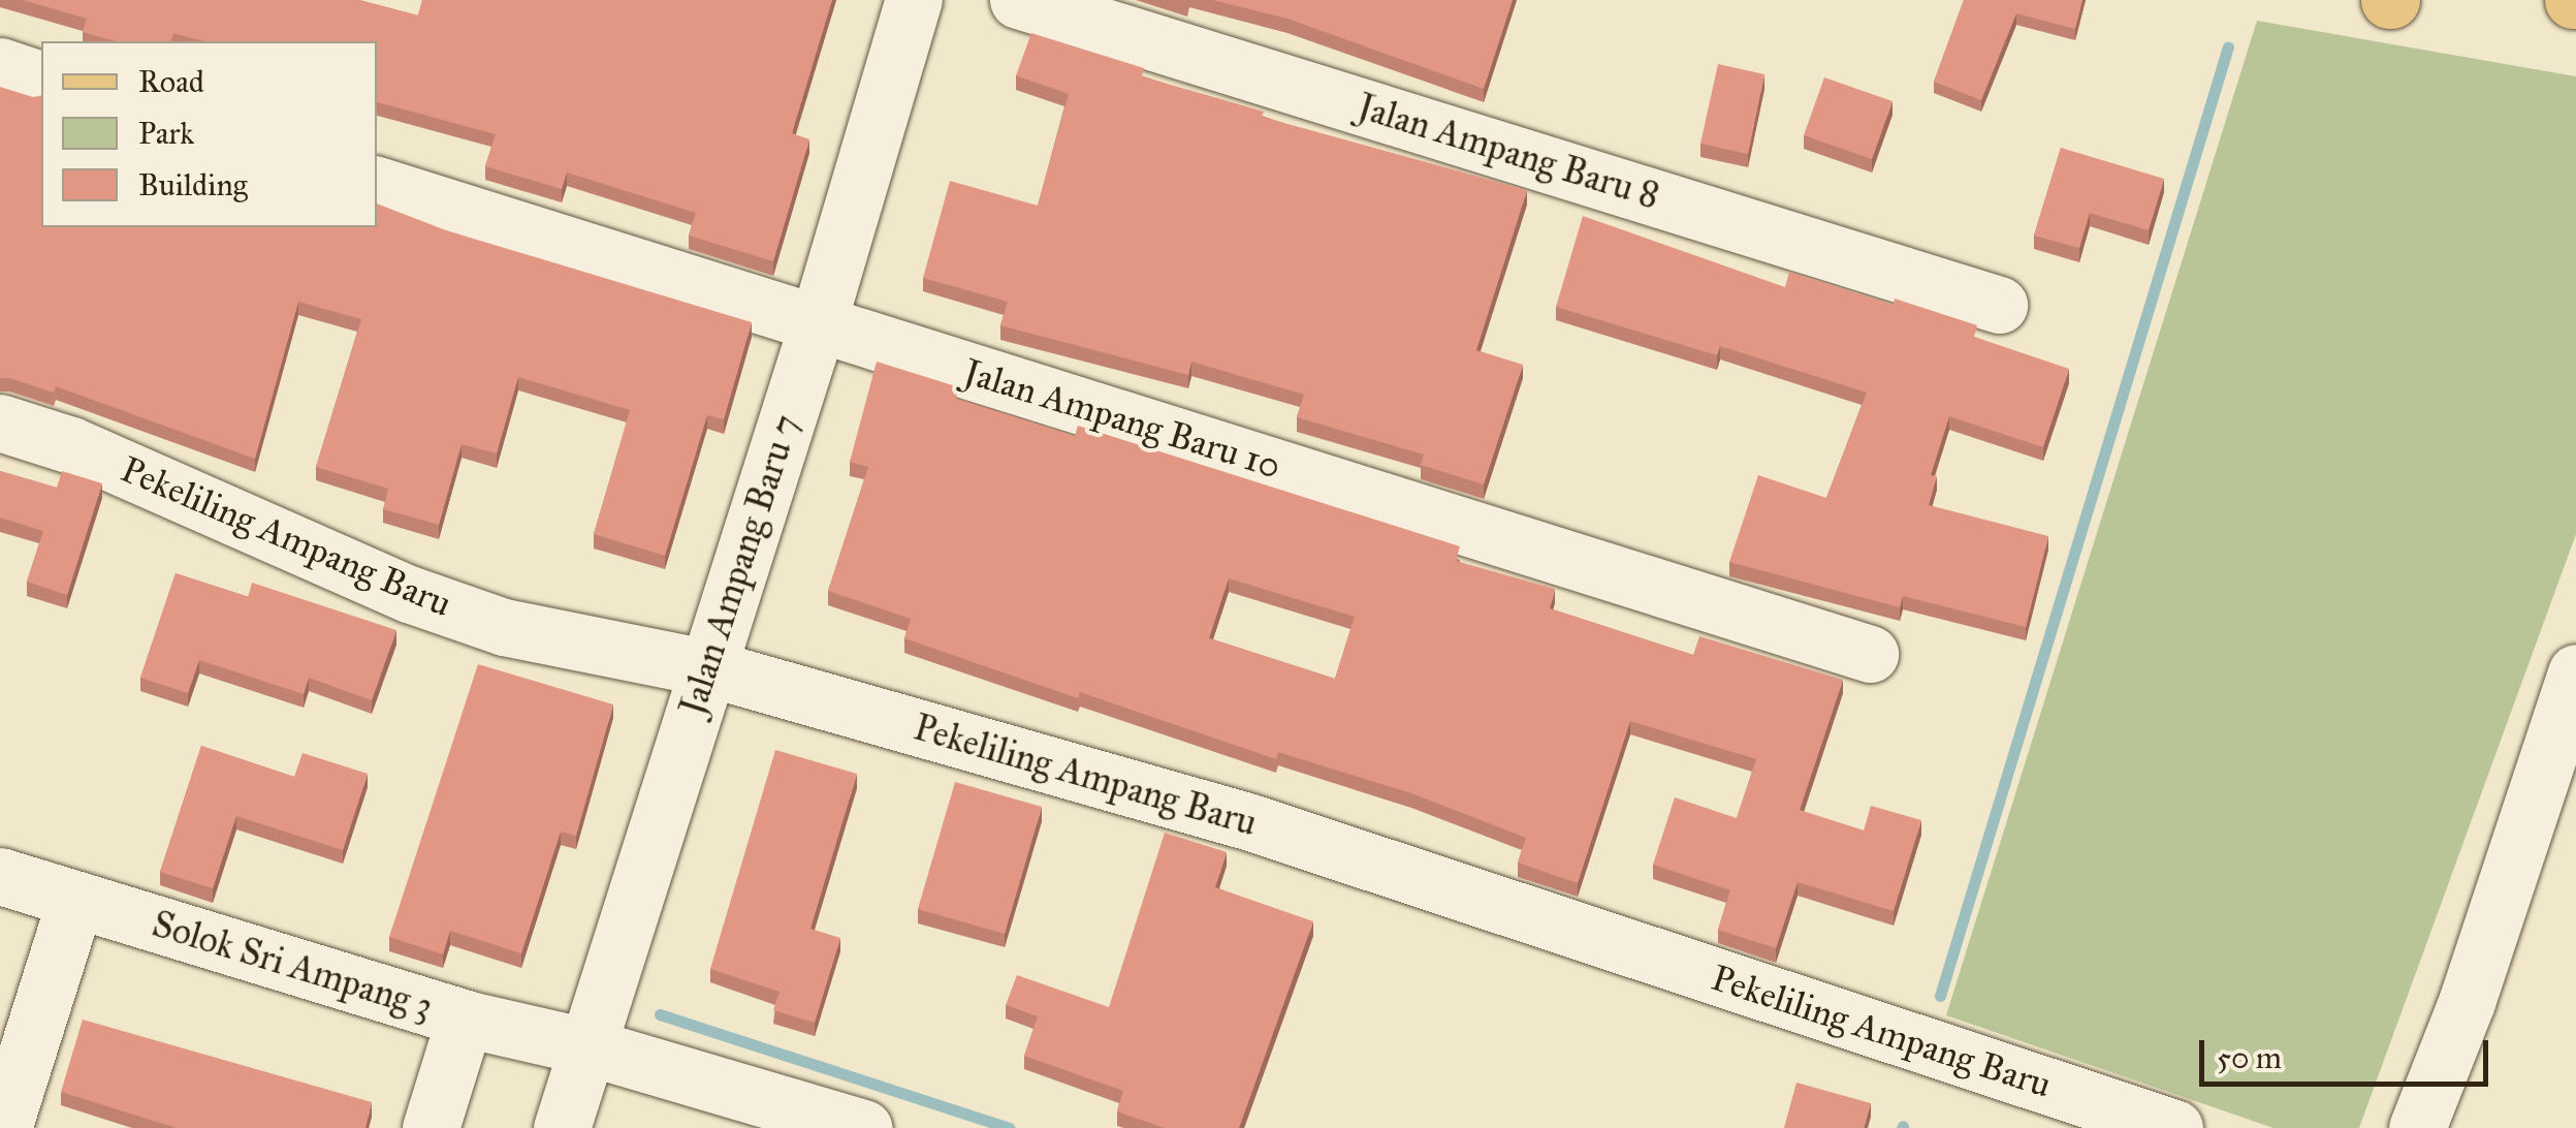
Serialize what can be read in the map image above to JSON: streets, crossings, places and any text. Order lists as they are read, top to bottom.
{
  "streets": {
    "street": [
      "Jalan Ampang Baru 8",
      "Jalan Ampang Baru 10",
      "Pekeliling Ampang Baru",
      "Jalan Ampang Baru 7",
      "Solok Sri Ampang 3"
    ]
  },
  "crossings": [
    ["Jalan Ampang Baru 10", "Jalan Ampang Baru 7"],
    ["Pekeliling Ampang Baru", "Jalan Ampang Baru 7"],
    ["Jalan Ampang Baru 7", "Solok Sri Ampang 3"]
  ],
  "legend": ["Road", "Park", "Building"],
  "scale_bar": "50 m"
}
